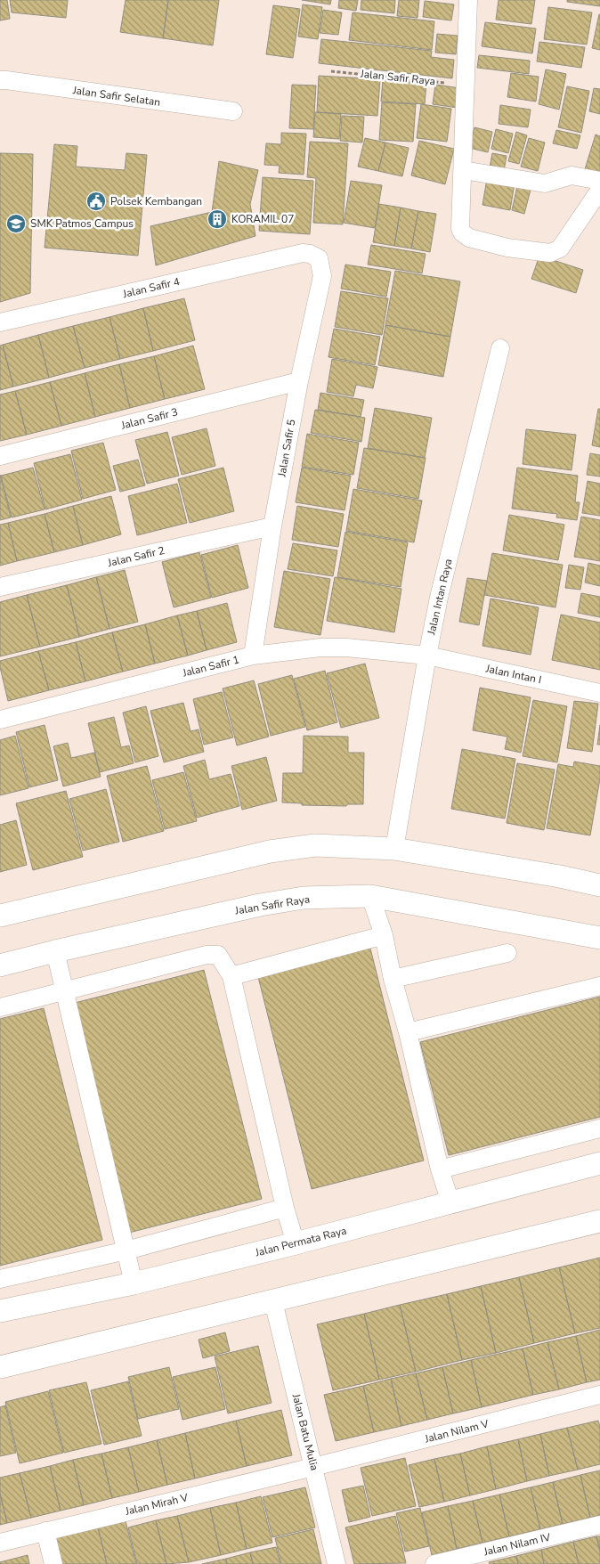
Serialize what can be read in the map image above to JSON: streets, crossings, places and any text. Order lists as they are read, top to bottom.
{
  "streets": {
    "street": [
      "Jalan Safir Raya",
      "Jalan Safir Selatan",
      "Jalan Safir 4",
      "Jalan Safir 3",
      "Jalan Safir 5",
      "Jalan Safir 2",
      "Jalan Intan Raya",
      "Jalan Safir 1",
      "Jalan Intan I",
      "Jalan Permata Raya",
      "Jalan Nilam V",
      "Jalan Batu Mulia",
      "Jalan Mirah V",
      "Jalan Nilam IV"
    ]
  },
  "crossings": [
    ["Jalan Safir 4", "Jalan Safir 5"],
    ["Jalan Safir 3", "Jalan Safir 5"],
    ["Jalan Safir 5", "Jalan Safir 2"],
    ["Jalan Safir 5", "Jalan Safir 1"],
    ["Jalan Intan Raya", "Jalan Safir 1"],
    ["Jalan Intan Raya", "Jalan Intan I"],
    ["Jalan Safir 1", "Jalan Intan I"],
    ["Jalan Nilam V", "Jalan Batu Mulia"],
    ["Jalan Nilam V", "Jalan Mirah V"],
    ["Jalan Batu Mulia", "Jalan Mirah V"]
  ],
  "places": {
    "public building": ["Polsek Kembangan"],
    "building": ["KORAMIL 07"],
    "school or university": ["SMK Patmos Campus"]
  }
}
